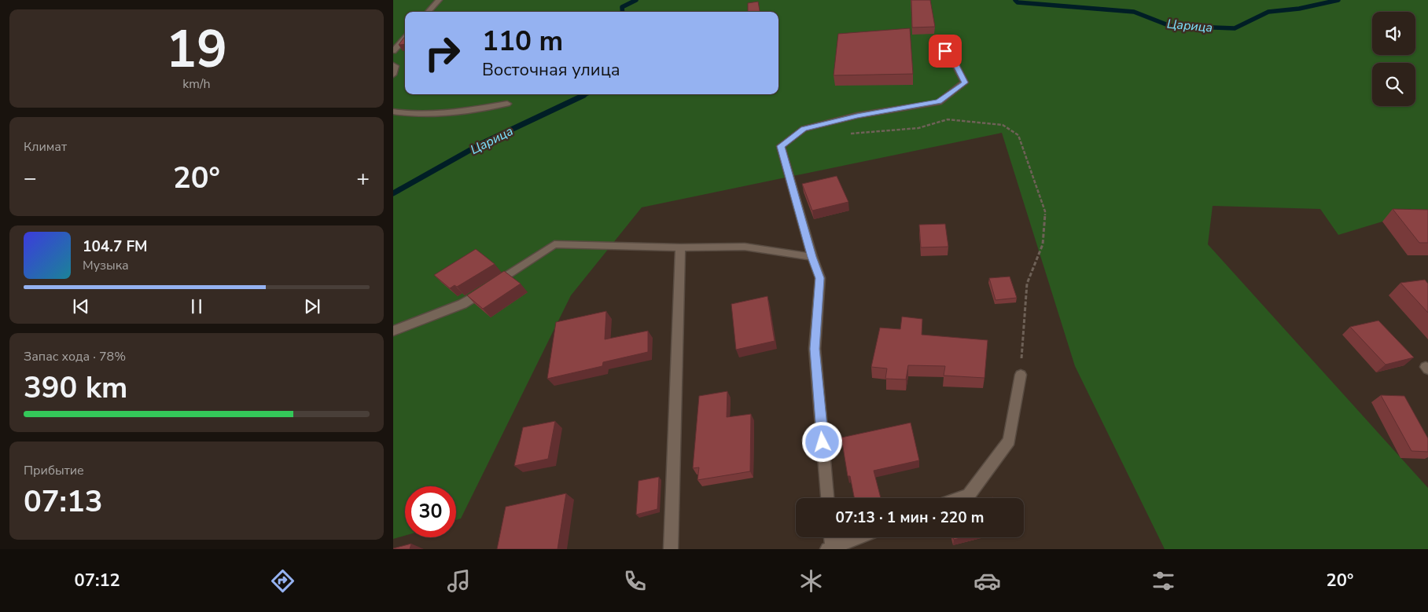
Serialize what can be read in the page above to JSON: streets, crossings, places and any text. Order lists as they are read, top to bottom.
{
  "water": ["Царица"],
  "page": {
    "tile": [
      ["19", "km/h"],
      "Климат",
      ["Запас хода · 78%", "390 km"],
      ["Прибытие", "07:13"]
    ],
    "turn": ["110 m", "Восточная улица"],
    "heat": ["−", "20°", "+"],
    "song": ["104.7 FM", "Музыка"],
    "limit": "30",
    "trip": "07:13 · 1 мин · 220 m",
    "tabs": ["07:12", "20°"]
  }
}
